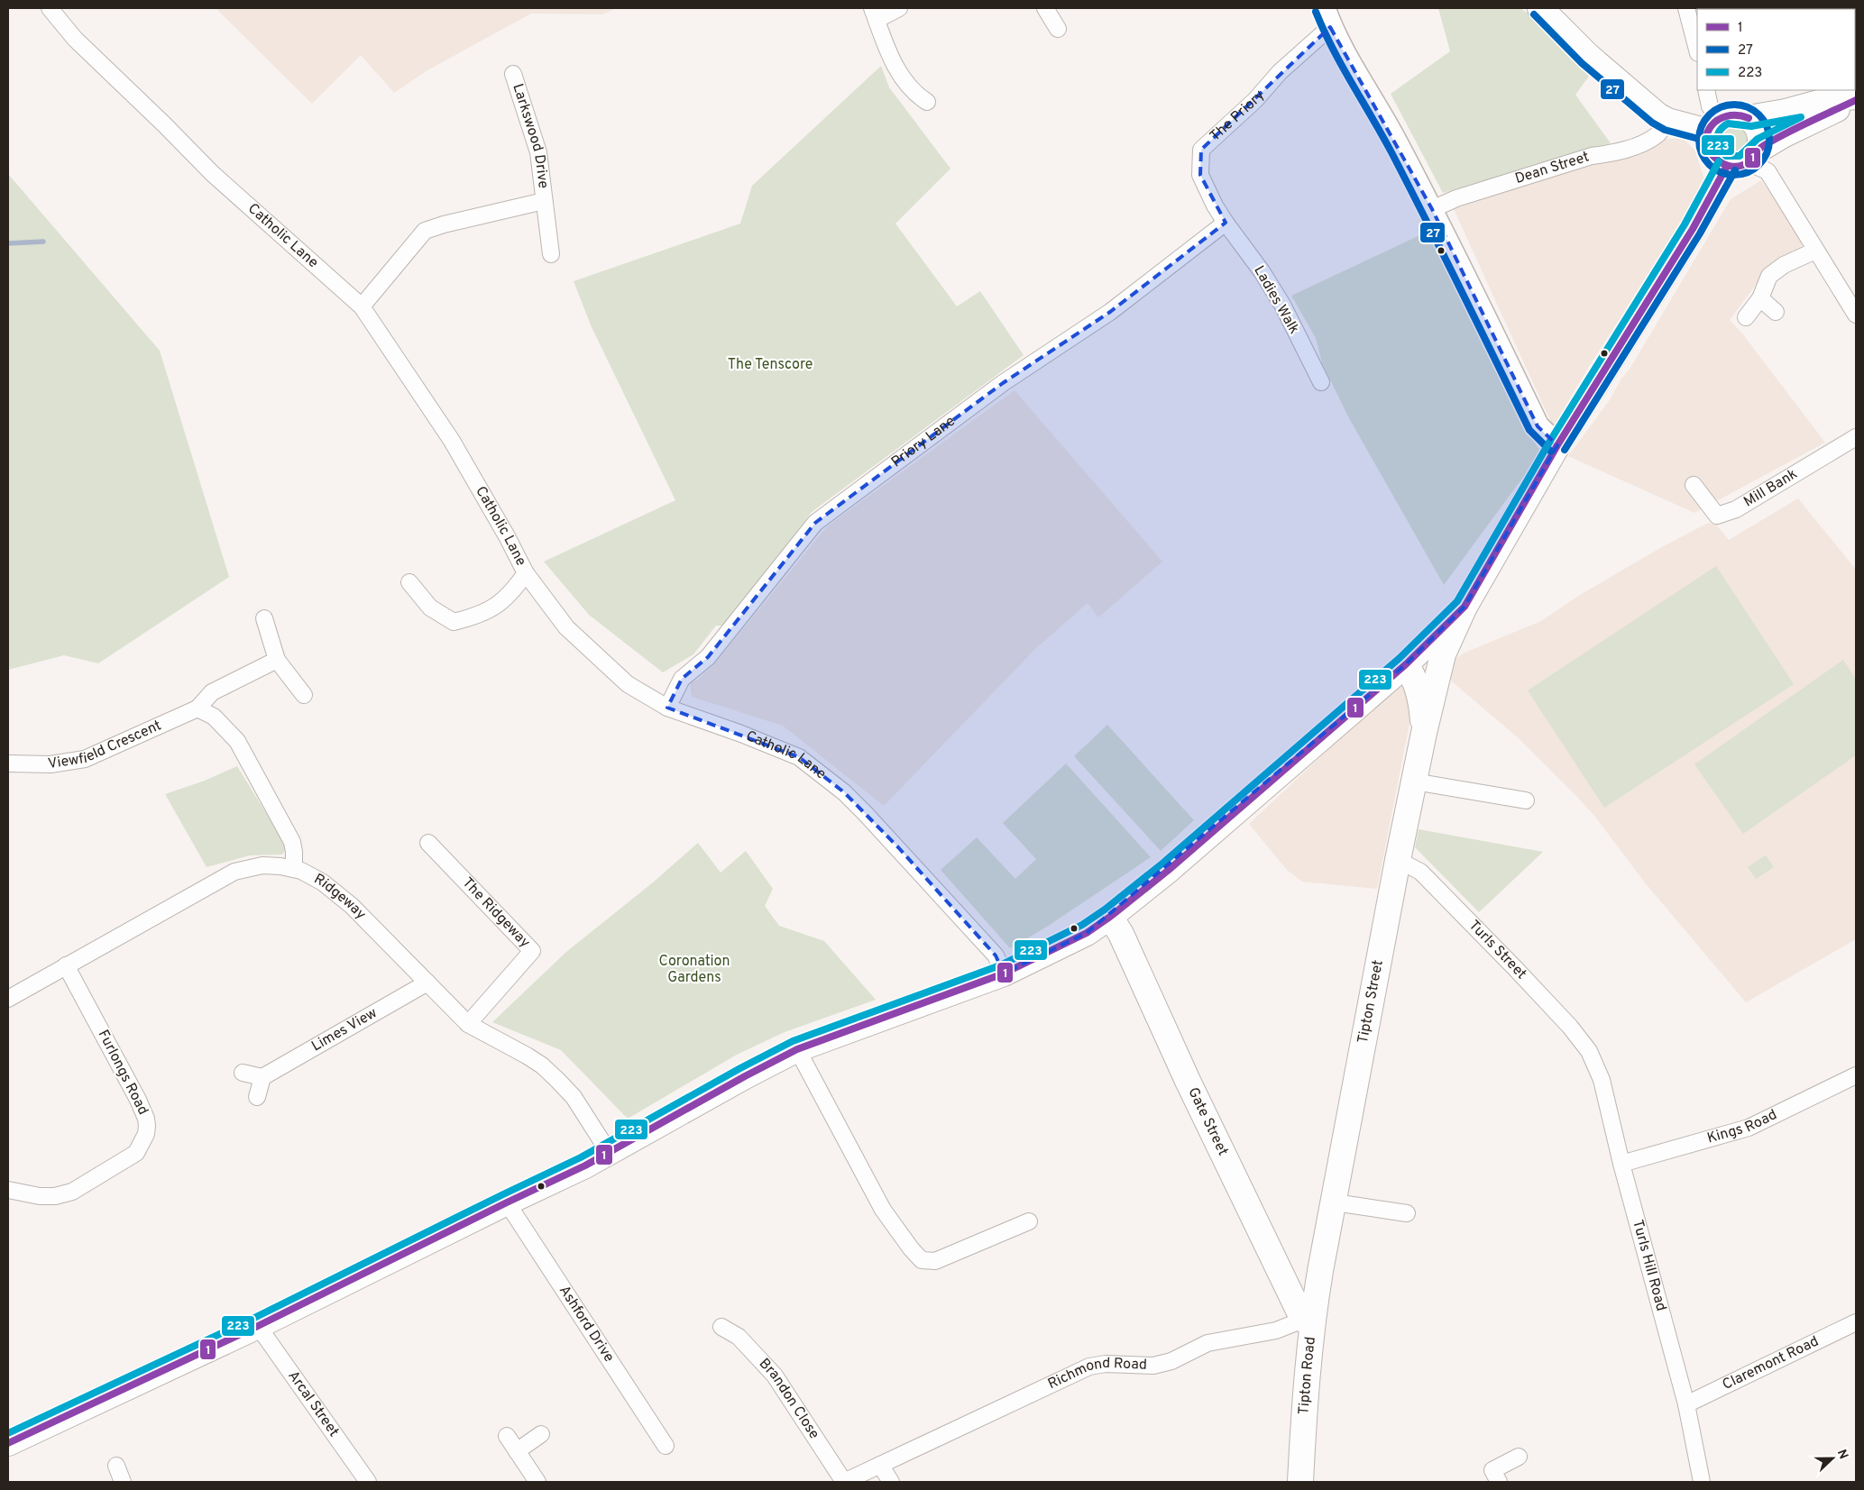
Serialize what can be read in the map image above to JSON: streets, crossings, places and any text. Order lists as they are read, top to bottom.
{
  "streets": {
    "main road": ["Tipton Street", "Gate Street", "Tipton Road"],
    "street": [
      "The Priory",
      "Larkswood Drive",
      "Dean Street",
      "Catholic Lane",
      "Ladies Walk",
      "Priory Lane",
      "Mill Bank",
      "Viewfield Crescent",
      "Ridgeway",
      "The Ridgeway",
      "Turls Street",
      "Limes View",
      "Furlongs Road",
      "Kings Road",
      "Turls Hill Road",
      "Ashford Drive",
      "Claremont Road",
      "Richmond Road",
      "Brandon Close",
      "Arcal Street"
    ]
  },
  "crossings": [
    ["The Priory", "Ladies Walk"],
    ["The Priory", "Priory Lane"],
    ["Larkswood Drive", "Catholic Lane"],
    ["Catholic Lane", "Priory Lane"],
    ["Ladies Walk", "Priory Lane"],
    ["Ridgeway", "The Ridgeway"],
    ["Ridgeway", "Limes View"],
    ["Ridgeway", "Furlongs Road"],
    ["Turls Street", "Tipton Street"],
    ["Turls Street", "Turls Hill Road"],
    ["Tipton Street", "Tipton Road"],
    ["Gate Street", "Tipton Road"],
    ["Gate Street", "Richmond Road"],
    ["Kings Road", "Turls Hill Road"],
    ["Turls Hill Road", "Claremont Road"],
    ["Tipton Road", "Richmond Road"],
    ["Richmond Road", "Brandon Close"]
  ],
  "parks": ["The Tenscore", "Coronation Gardens"],
  "lines": ["transit line 27", "transit line 1", "transit line 223"],
  "legend": ["1", "27", "223"],
  "north": "right"
}
